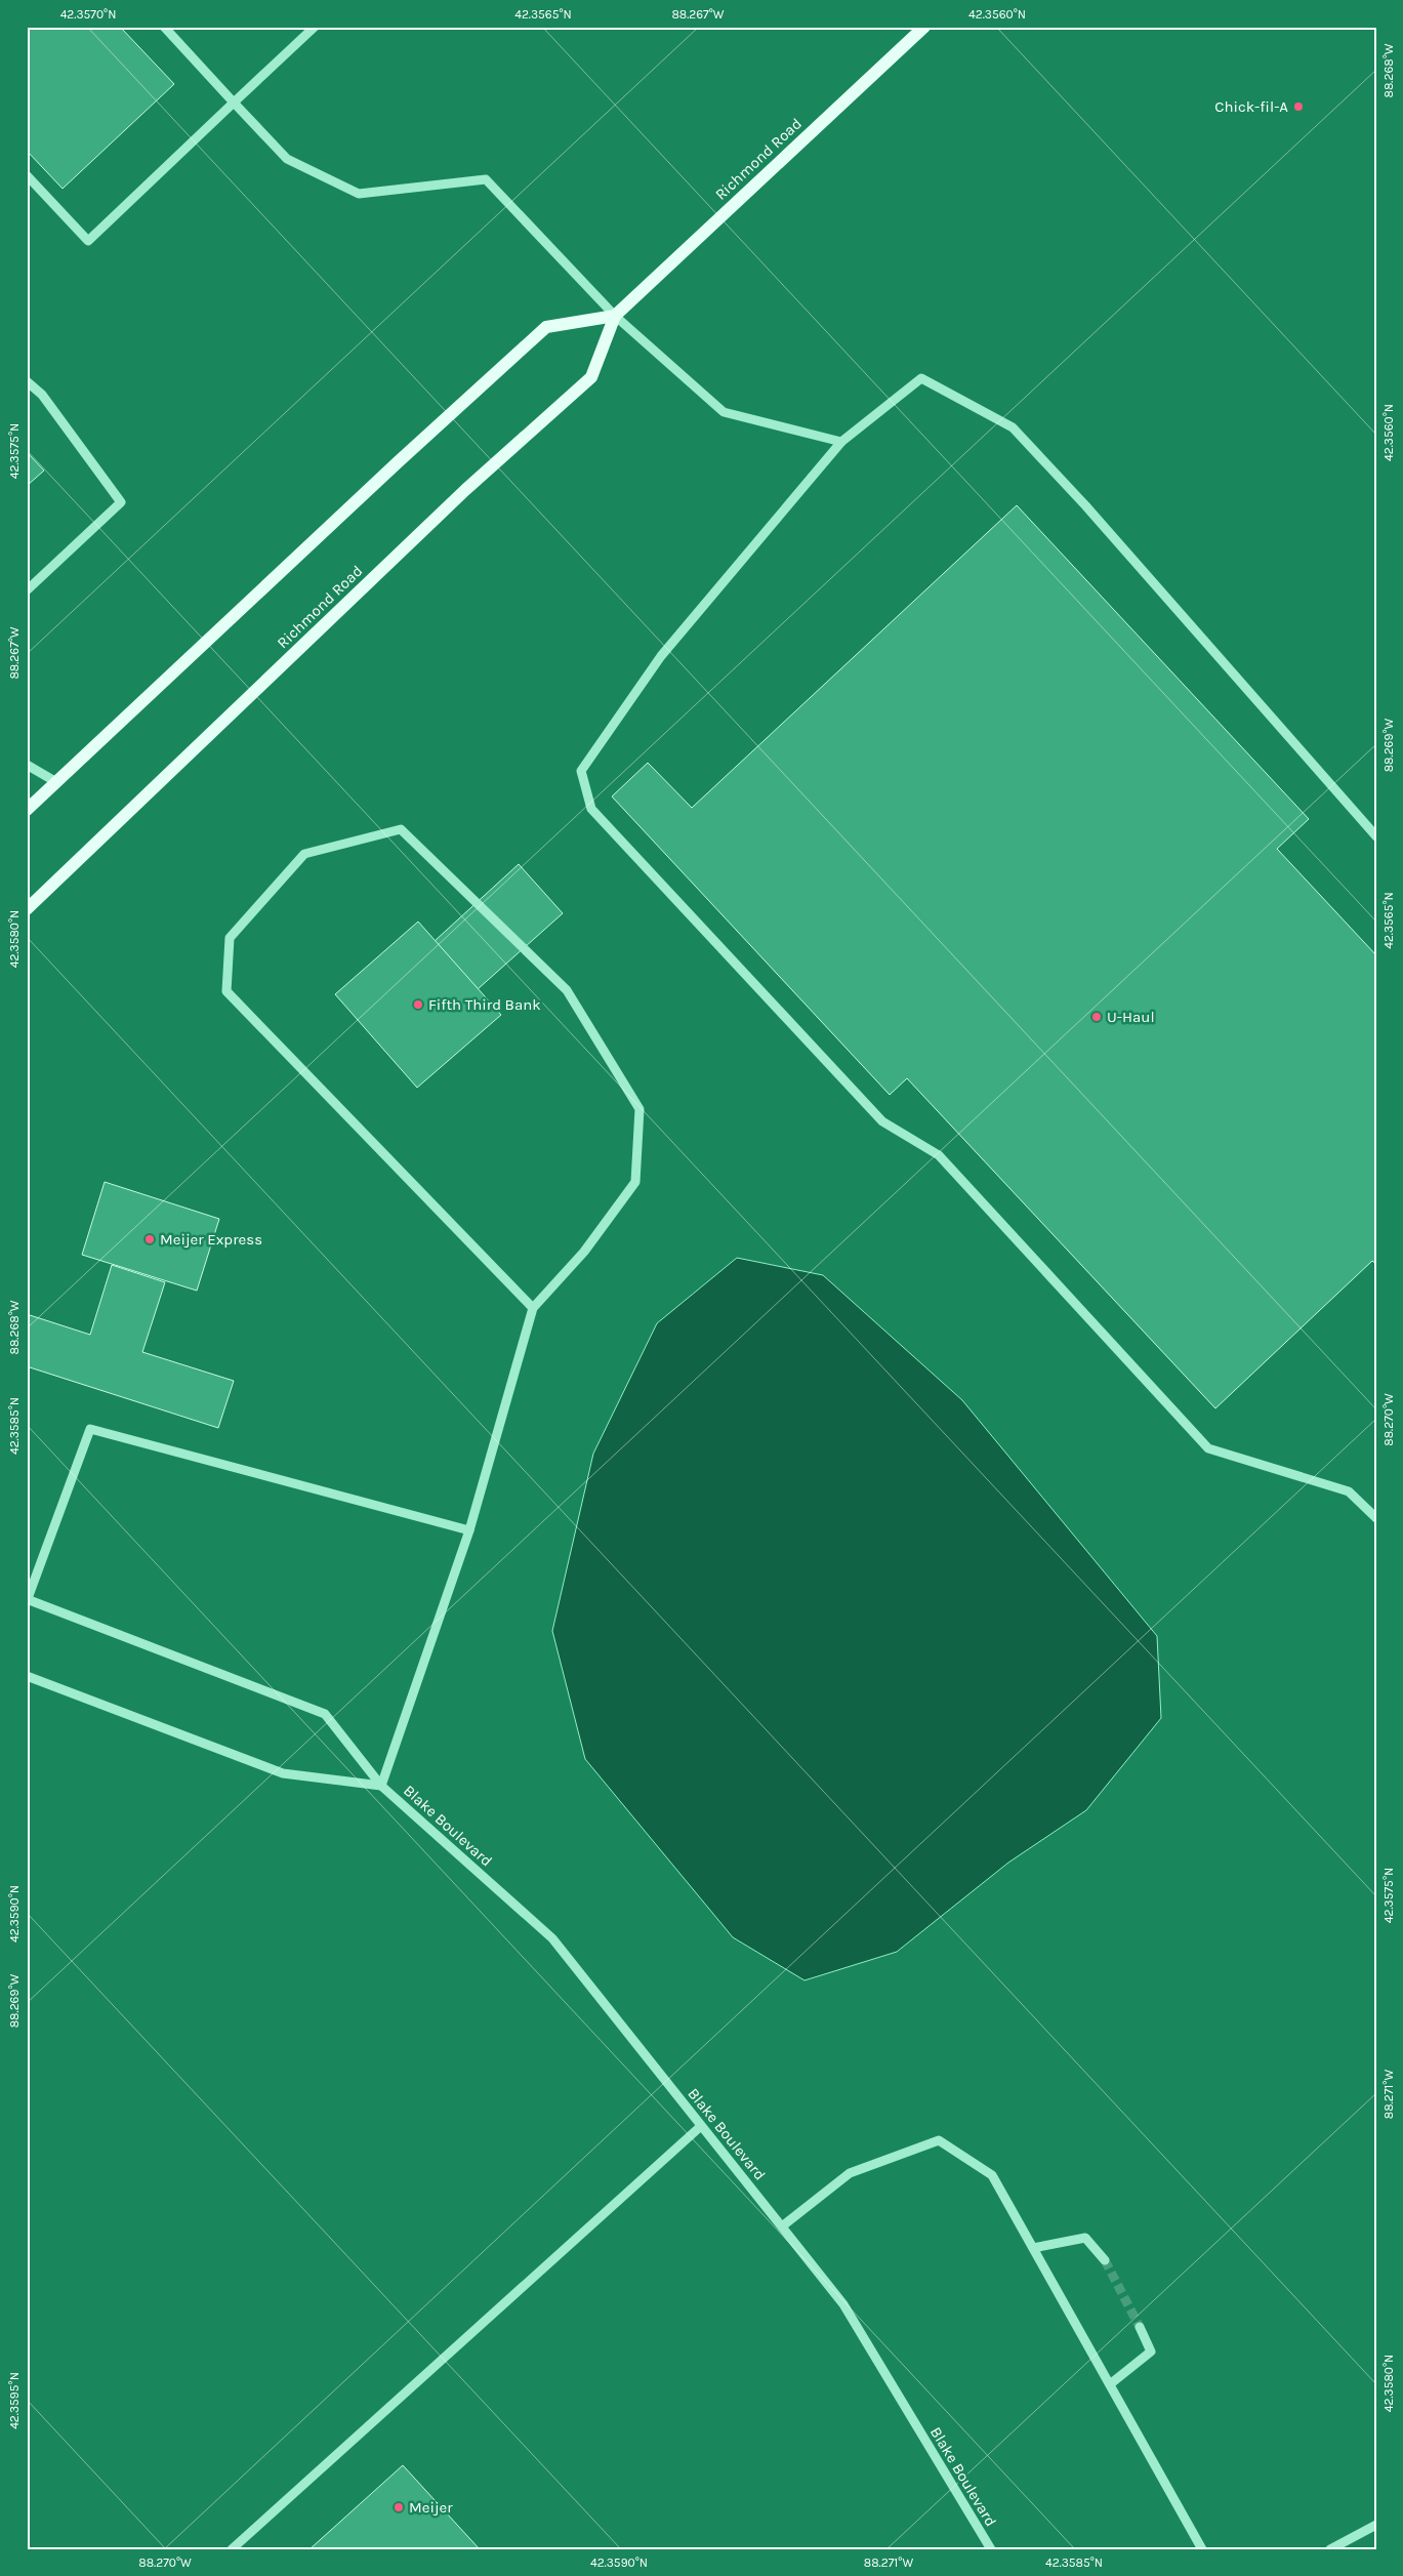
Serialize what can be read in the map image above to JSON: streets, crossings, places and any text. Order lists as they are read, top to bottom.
{
  "streets": {
    "main road": ["Richmond Road"],
    "street": ["Blake Boulevard"]
  },
  "places": [
    "Chick-fil-A",
    "Fifth Third Bank",
    "U-Haul",
    "Meijer Express",
    "Meijer"
  ],
  "coordinates": [
    "42.3570°N",
    "42.3565°N",
    "88.267°W",
    "42.3560°N",
    "88.268°W",
    "42.3575°N",
    "88.269°W",
    "42.3580°N",
    "88.270°W",
    "42.3585°N",
    "42.3590°N",
    "88.271°W",
    "42.3595°N"
  ]
}
